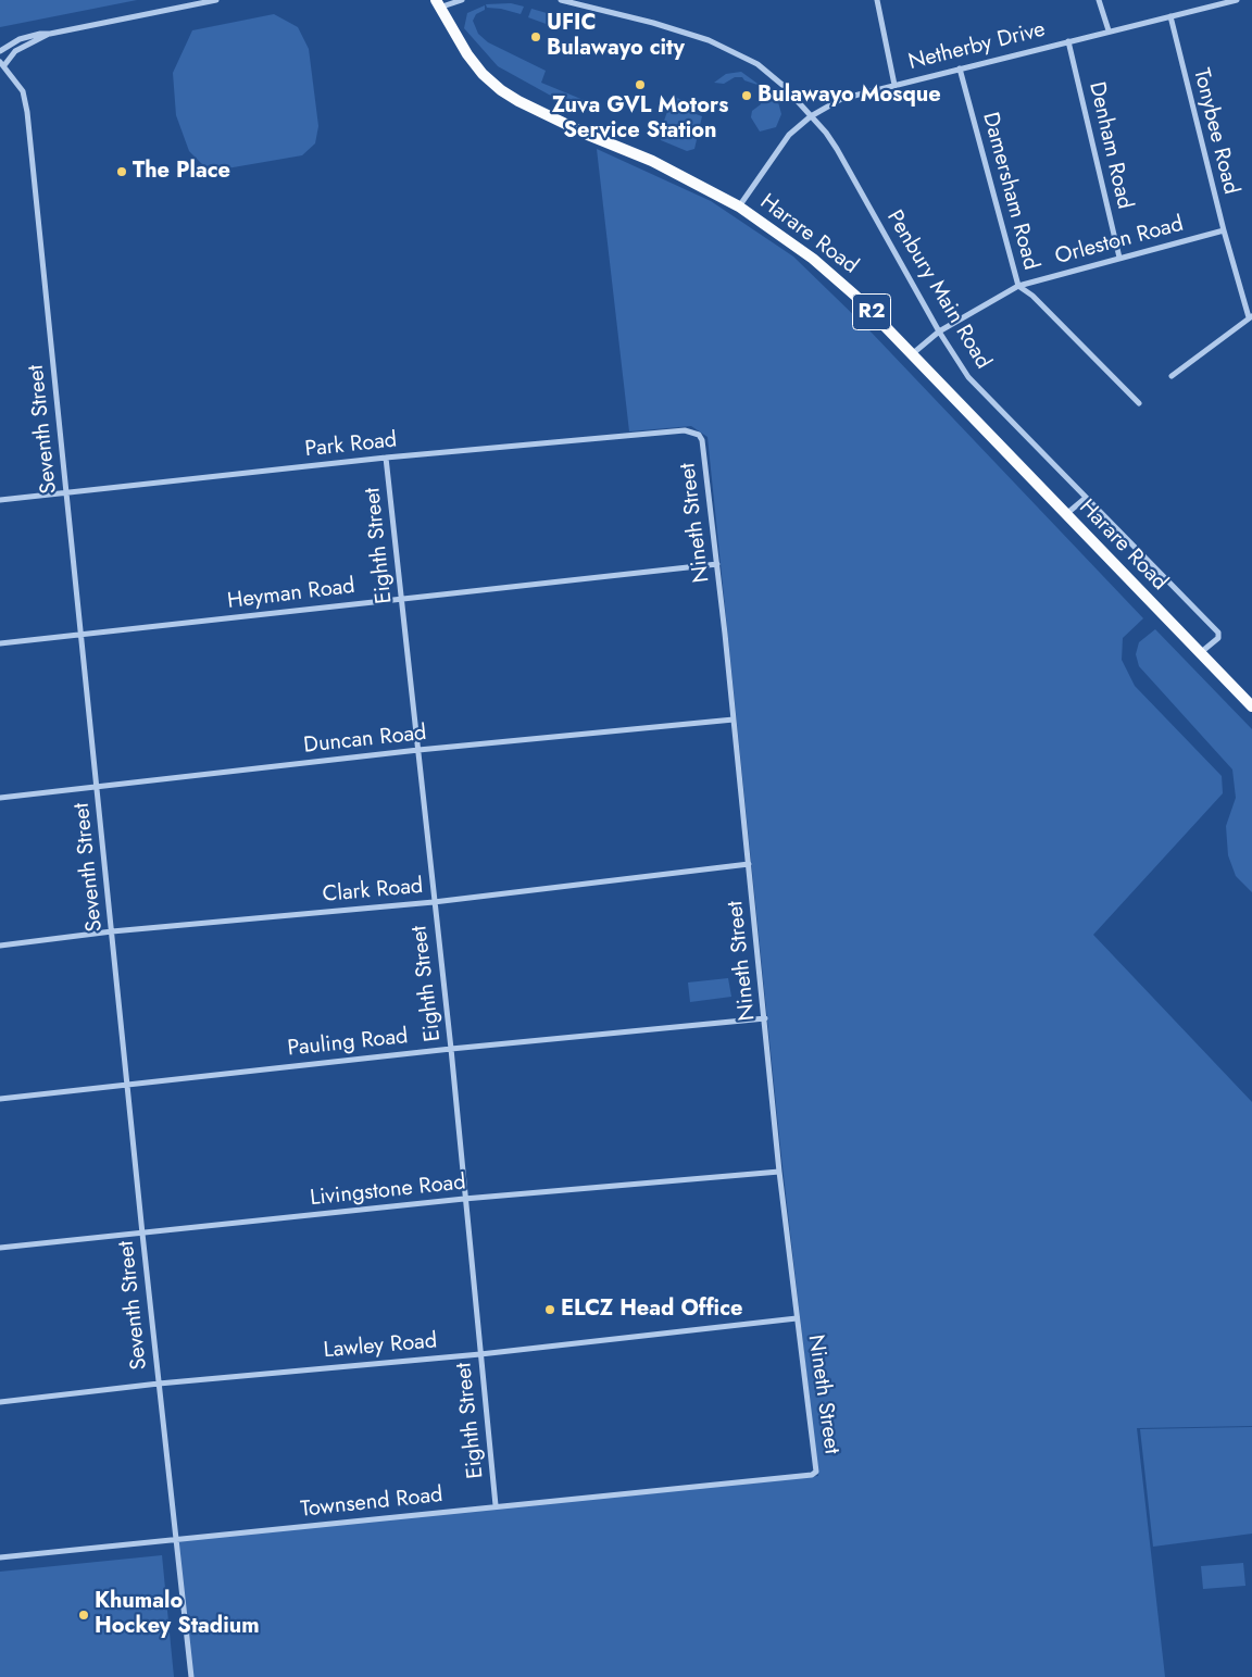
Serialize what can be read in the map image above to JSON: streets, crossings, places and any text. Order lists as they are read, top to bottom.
{
  "streets": {
    "highway": ["Harare Road", "R2"],
    "street": [
      "Netherby Drive",
      "Tonybee Road",
      "Denham Road",
      "Damersham Road",
      "Orleston Road",
      "Penbury Main Road",
      "Seventh Street",
      "Park Road",
      "Nineth Street",
      "Eighth Street",
      "Heyman Road",
      "Duncan Road",
      "Clark Road",
      "Pauling Road",
      "Livingstone Road",
      "Lawley Road",
      "Townsend Road"
    ]
  },
  "crossings": [
    ["Netherby Drive", "Tonybee Road"],
    ["Netherby Drive", "Denham Road"],
    ["Netherby Drive", "Damersham Road"],
    ["Netherby Drive", "Harare Road"],
    ["Netherby Drive", "Penbury Main Road"],
    ["Tonybee Road", "Orleston Road"],
    ["Denham Road", "Orleston Road"],
    ["Damersham Road", "Orleston Road"],
    ["Harare Road", "Orleston Road"],
    ["Harare Road", "Penbury Main Road"],
    ["Orleston Road", "Penbury Main Road"],
    ["Seventh Street", "Park Road"],
    ["Seventh Street", "Heyman Road"],
    ["Seventh Street", "Duncan Road"],
    ["Seventh Street", "Clark Road"],
    ["Seventh Street", "Pauling Road"],
    ["Seventh Street", "Livingstone Road"],
    ["Seventh Street", "Lawley Road"],
    ["Seventh Street", "Townsend Road"],
    ["Park Road", "Nineth Street"],
    ["Park Road", "Eighth Street"],
    ["Nineth Street", "Heyman Road"],
    ["Nineth Street", "Duncan Road"],
    ["Nineth Street", "Clark Road"],
    ["Nineth Street", "Pauling Road"],
    ["Nineth Street", "Livingstone Road"],
    ["Nineth Street", "Lawley Road"],
    ["Nineth Street", "Townsend Road"],
    ["Eighth Street", "Heyman Road"],
    ["Eighth Street", "Duncan Road"],
    ["Eighth Street", "Clark Road"],
    ["Eighth Street", "Pauling Road"],
    ["Eighth Street", "Livingstone Road"],
    ["Eighth Street", "Lawley Road"],
    ["Eighth Street", "Townsend Road"]
  ],
  "places": [
    "UFIC Bulawayo city",
    "Zuva GVL Motors Service Station",
    "Bulawayo Mosque",
    "The Place",
    "ELCZ Head Office",
    "Khumalo Hockey Stadium"
  ]
}
